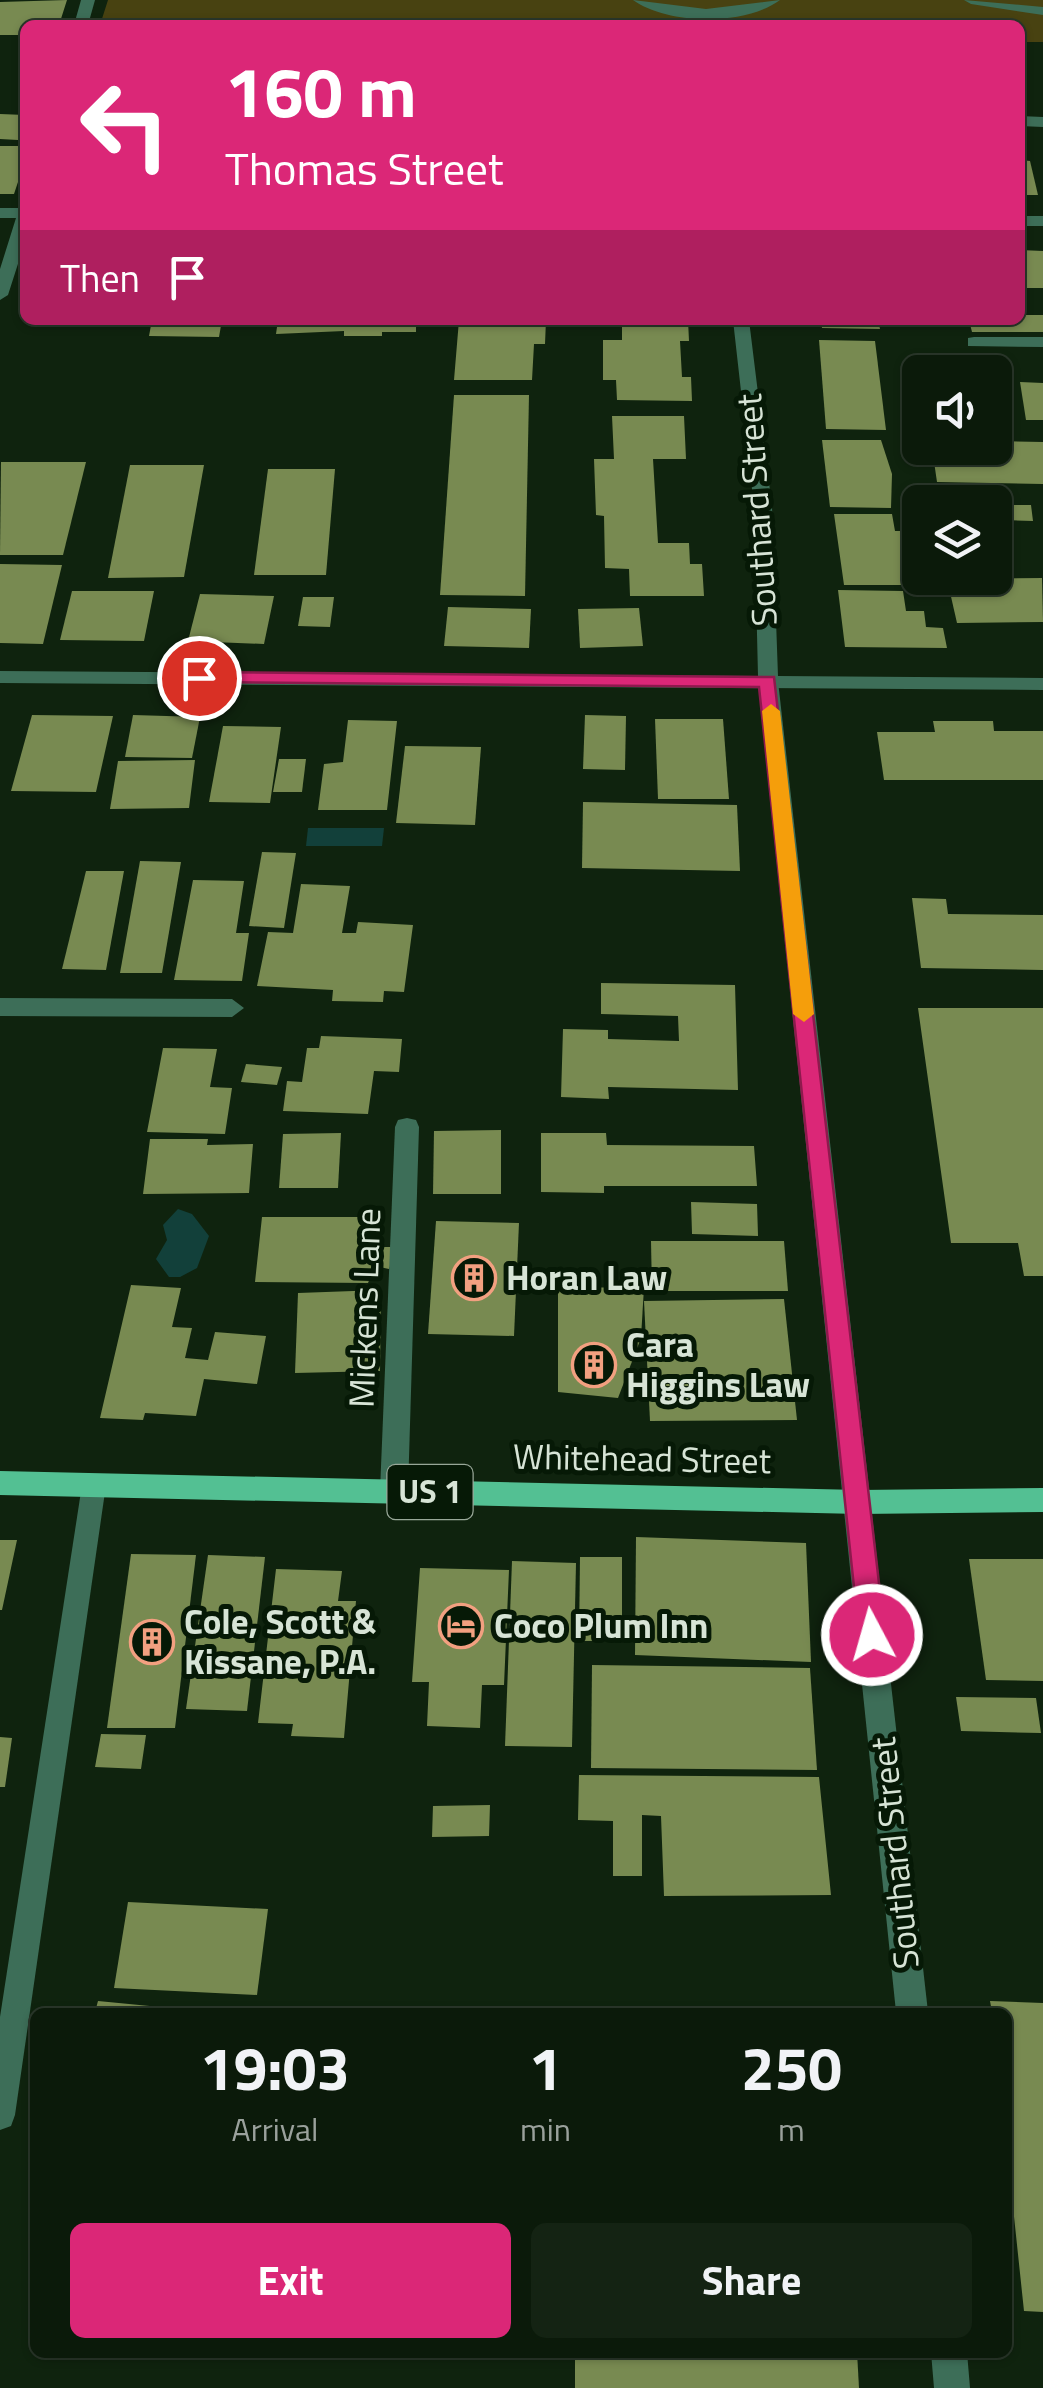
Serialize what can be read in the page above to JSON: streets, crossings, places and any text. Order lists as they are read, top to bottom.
{
  "streets": {
    "main road": ["Whitehead Street", "US 1"],
    "street": ["Southard Street", "Mickens Lane"]
  },
  "crossings": [
    ["Southard Street", "Whitehead Street"],
    ["Mickens Lane", "Whitehead Street"]
  ],
  "places": {
    "building": ["Horan Law", "Cara Higgins Law", "Cole, Scott & Kissane, P.A."],
    "hotel": ["Coco Plum Inn"]
  },
  "page": {
    "turn": ["160 m", "Thomas Street"],
    "then": "Then",
    "eta": [
      "19:03",
      "Arrival",
      "1",
      "min",
      "250",
      "m"
    ],
    "buttons": ["Exit", "Share"]
  }
}
